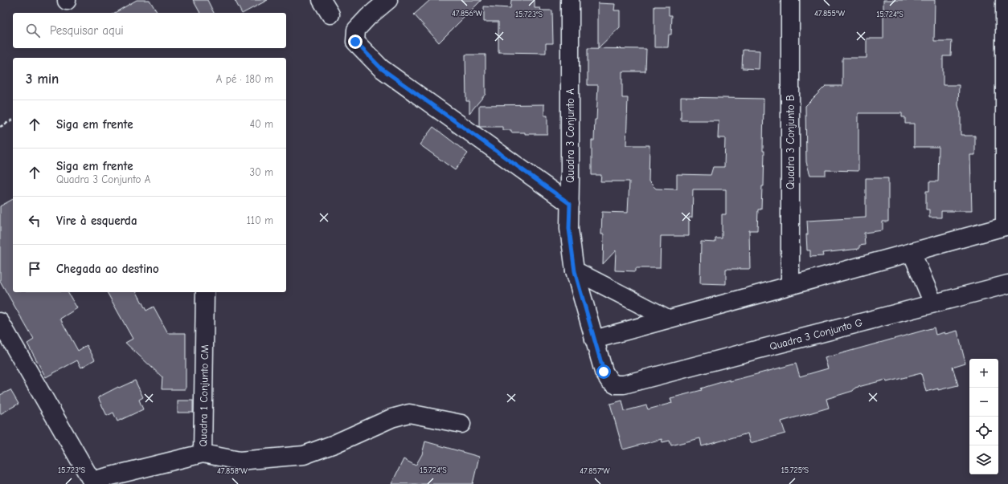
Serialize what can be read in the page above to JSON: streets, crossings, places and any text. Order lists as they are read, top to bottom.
{
  "streets": {
    "street": [
      "Quadra 3 Conjunto A",
      "Quadra 3 Conjunto B",
      "Quadra 3 Conjunto G",
      "Quadra 1 Conjunto CM"
    ]
  },
  "crossings": [
    ["Quadra 3 Conjunto A", "Quadra 3 Conjunto G"]
  ],
  "page": {
    "search": "Pesquisar aqui",
    "heading": ["3 min", "A pé · 180 m"],
    "list": [
      ["Siga em frente", "40 m"],
      ["Siga em frente", "Quadra 3 Conjunto A", "30 m"],
      ["Vire à esquerda", "110 m"],
      "Chegada ao destino"
    ],
    "map_buttons": ["+", "−"]
  },
  "coordinates": [
    "47.856°W",
    "47.855°W",
    "15.723°S",
    "15.724°S",
    "15.725°S",
    "47.858°W",
    "47.857°W"
  ]
}
